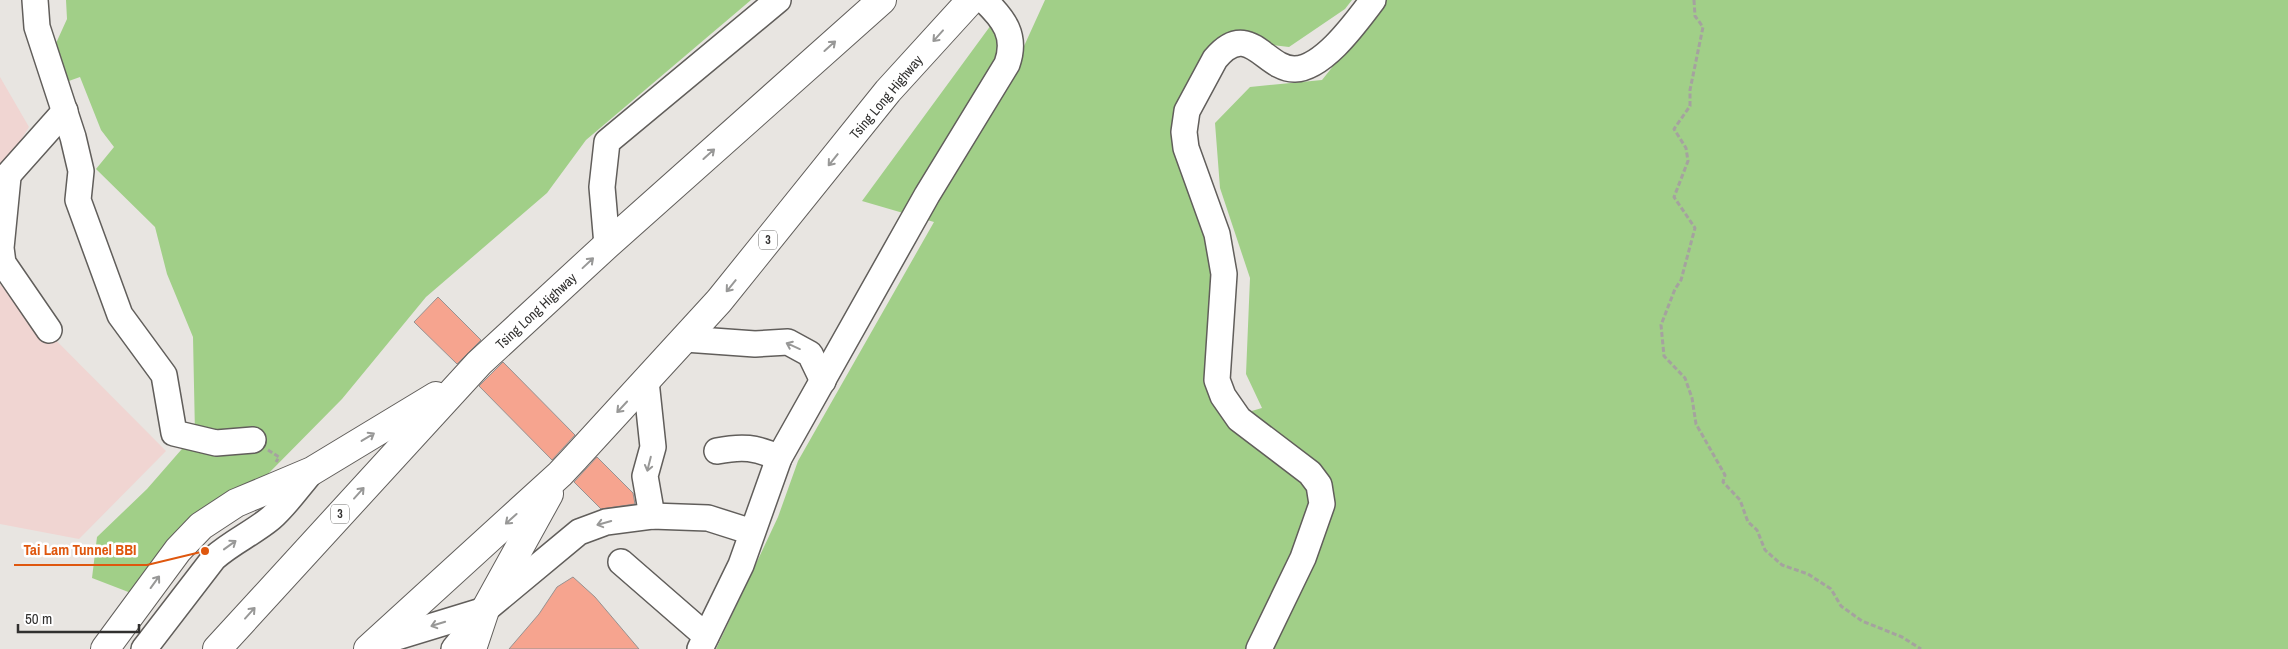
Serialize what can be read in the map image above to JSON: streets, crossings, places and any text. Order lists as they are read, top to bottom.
{
  "streets": {
    "highway": ["Tsing Long Highway", "3"]
  },
  "places": ["Tai Lam Tunnel BBI"],
  "scale_bar": "50 m"
}
